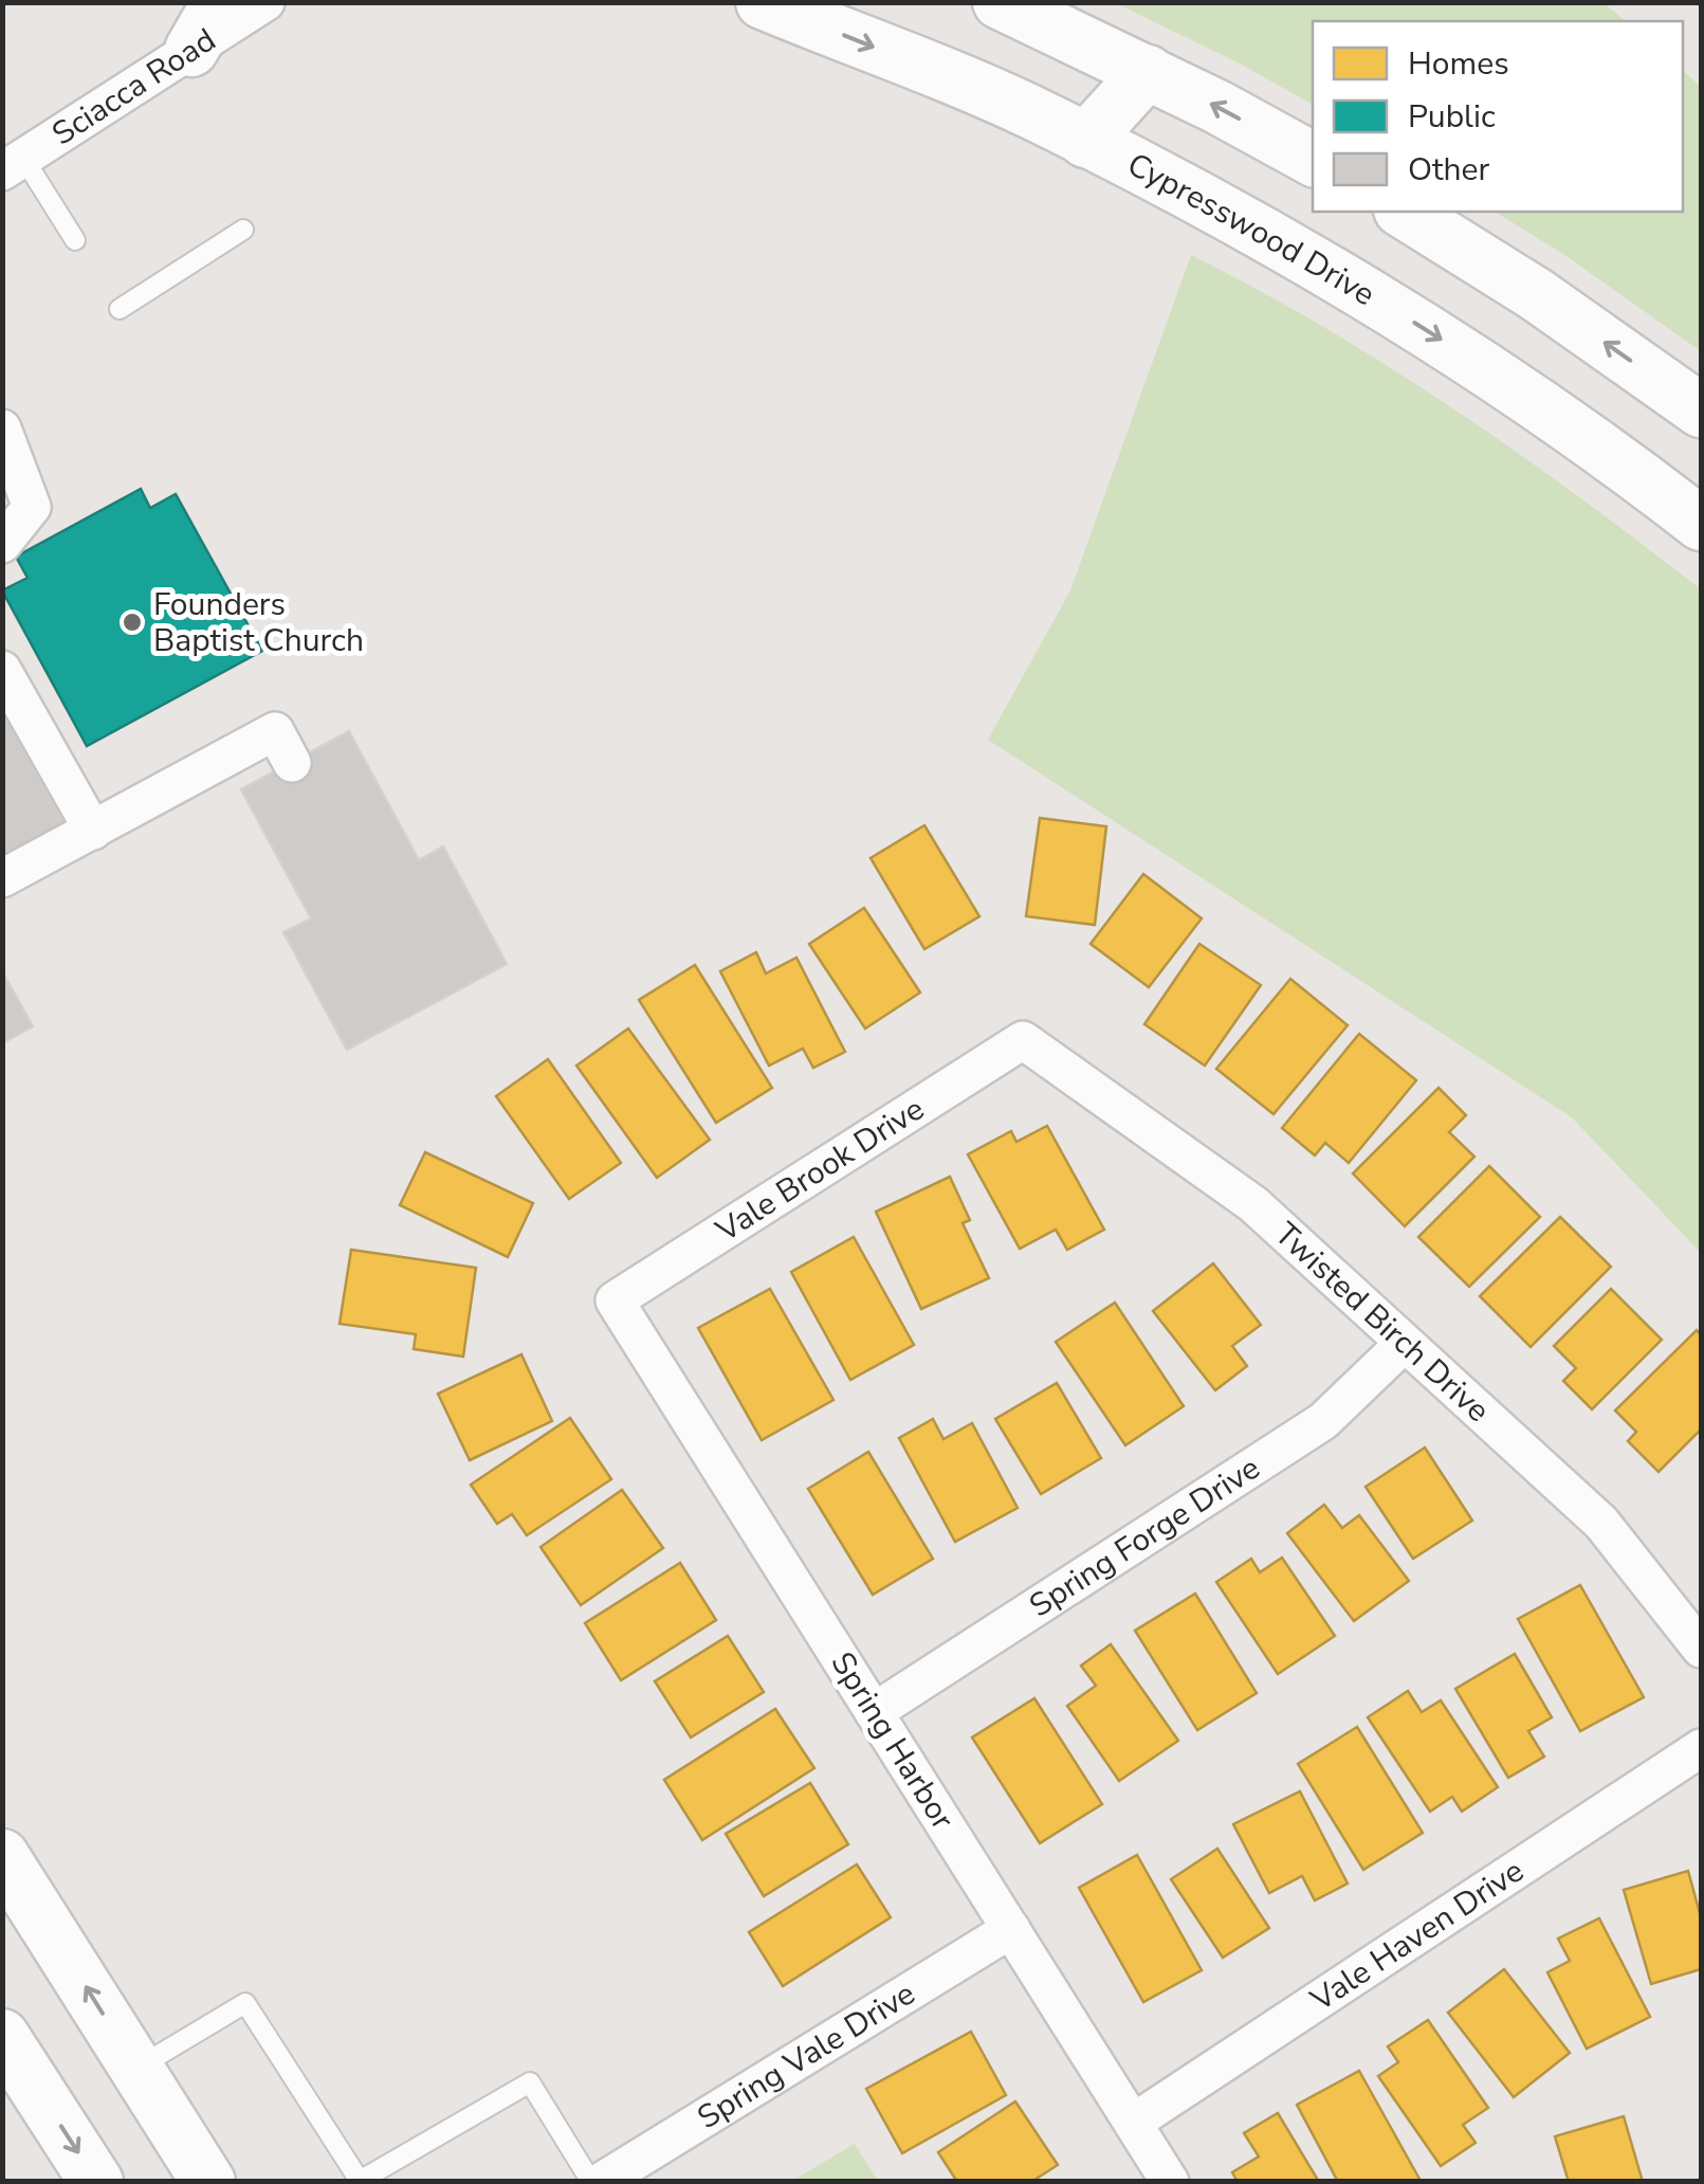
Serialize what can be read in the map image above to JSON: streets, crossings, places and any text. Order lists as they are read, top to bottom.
{
  "streets": {
    "main road": ["Cypresswood Drive"],
    "street": [
      "Sciacca Road",
      "Vale Brook Drive",
      "Twisted Birch Drive",
      "Spring Forge Drive",
      "Spring Harbor",
      "Vale Haven Drive",
      "Spring Vale Drive"
    ]
  },
  "crossings": [
    ["Vale Brook Drive", "Twisted Birch Drive"],
    ["Vale Brook Drive", "Spring Harbor"],
    ["Twisted Birch Drive", "Spring Forge Drive"],
    ["Spring Forge Drive", "Spring Harbor"],
    ["Spring Harbor", "Vale Haven Drive"],
    ["Spring Harbor", "Spring Vale Drive"]
  ],
  "places": ["Founders Baptist Church"],
  "legend": ["Homes", "Public", "Other"]
}
